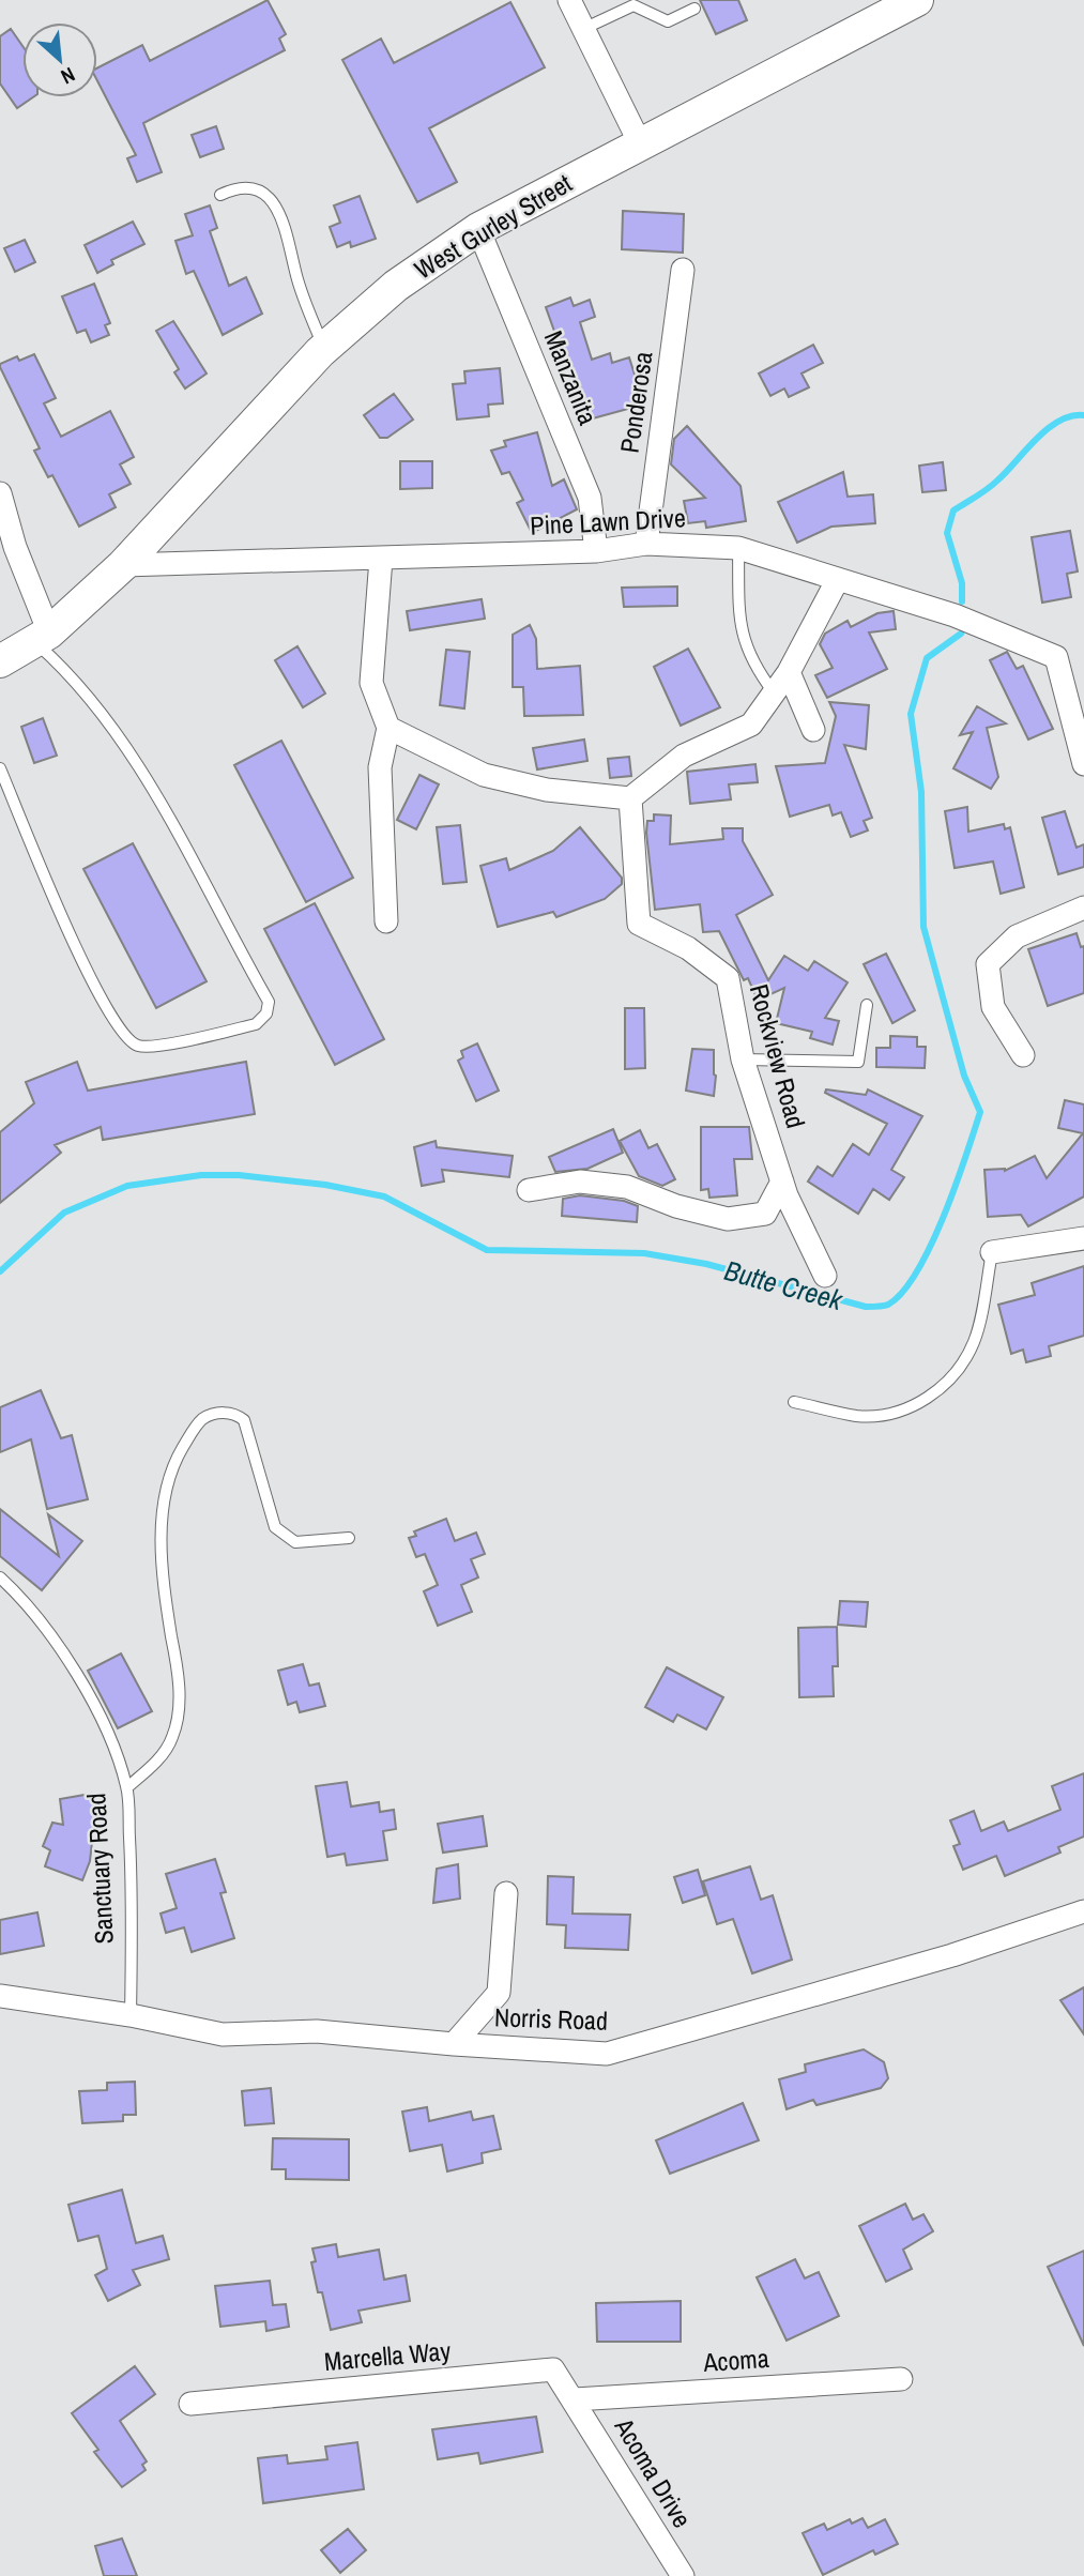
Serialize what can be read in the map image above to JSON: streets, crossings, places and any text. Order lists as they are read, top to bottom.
{
  "streets": {
    "main road": ["West Gurley Street"],
    "street": [
      "Manzanita",
      "Ponderosa",
      "Pine Lawn Drive",
      "Rockview Road",
      "Norris Road",
      "Marcella Way",
      "Acoma",
      "Acoma Drive"
    ],
    "lane": ["Sanctuary Road"]
  },
  "crossings": [
    ["West Gurley Street", "Manzanita"],
    ["West Gurley Street", "Pine Lawn Drive"],
    ["Manzanita", "Pine Lawn Drive"],
    ["Ponderosa", "Pine Lawn Drive"],
    ["Sanctuary Road", "Norris Road"],
    ["Marcella Way", "Acoma"],
    ["Marcella Way", "Acoma Drive"],
    ["Acoma", "Acoma Drive"]
  ],
  "water": ["Butte Creek"],
  "north": "bottom right"
}
